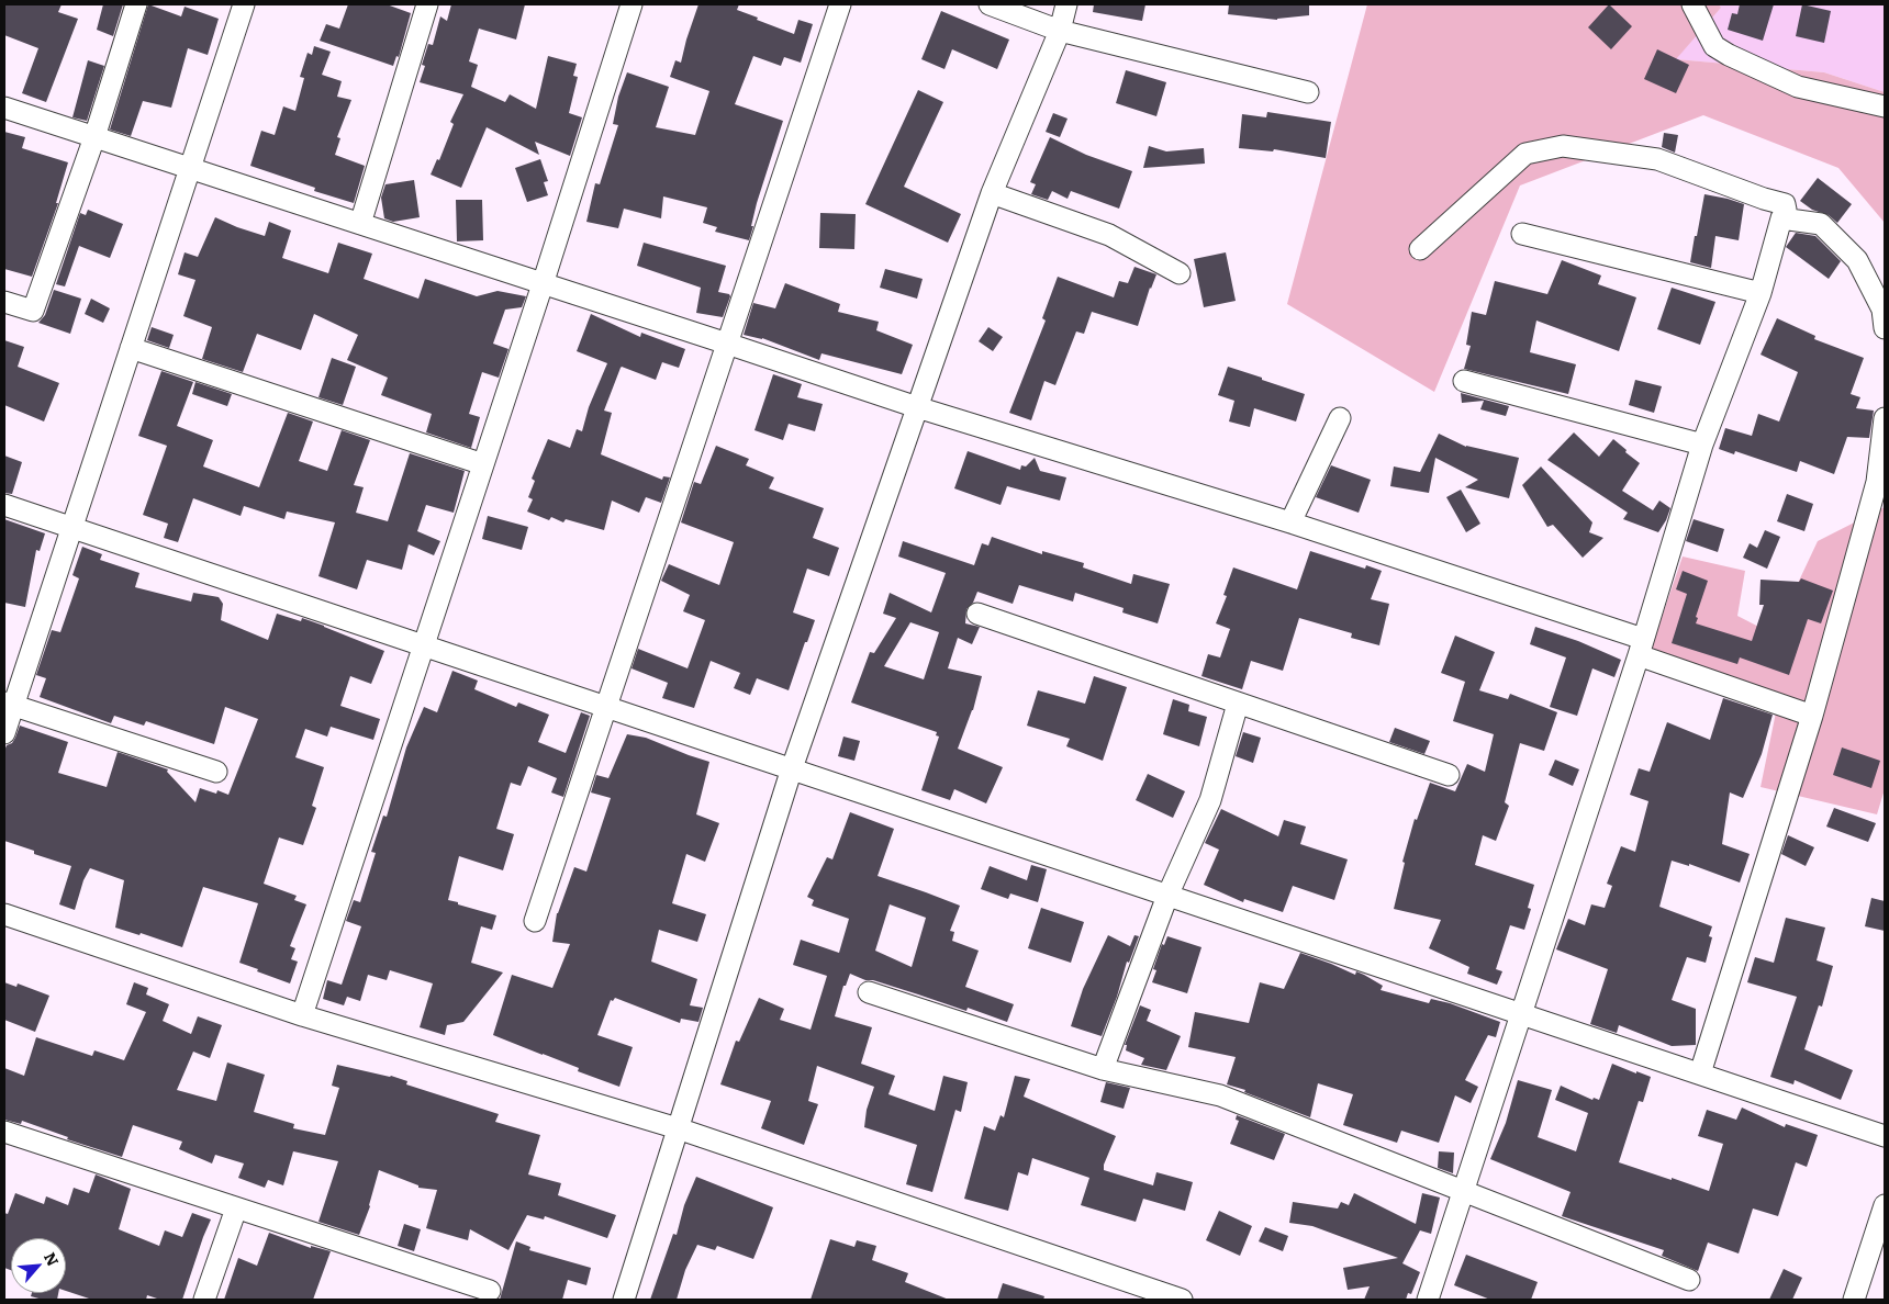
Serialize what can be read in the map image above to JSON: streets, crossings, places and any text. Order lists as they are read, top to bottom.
{
  "north": "top right"
}
